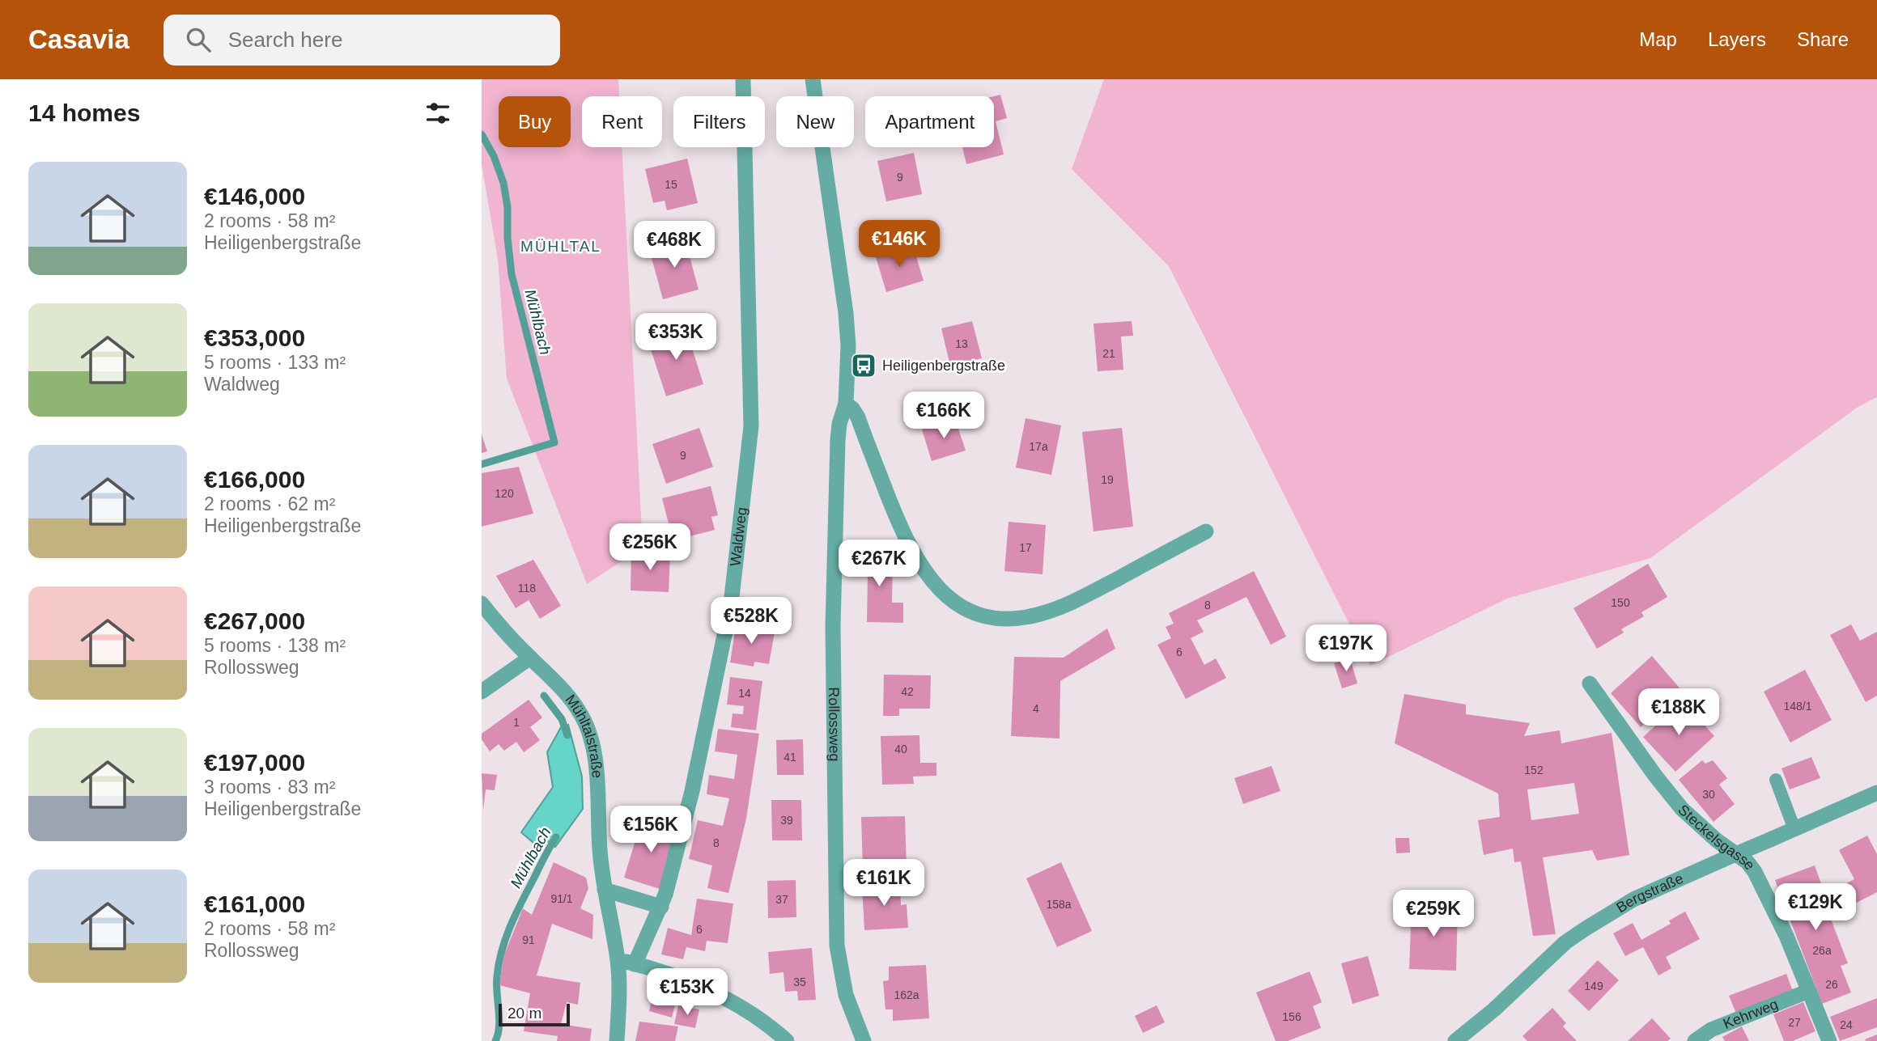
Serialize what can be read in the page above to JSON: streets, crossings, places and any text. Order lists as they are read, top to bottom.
{
  "streets": {
    "street": [
      "Waldweg",
      "Rollossweg",
      "Mühltalstraße",
      "Steckelsgasse",
      "Bergstraße",
      "Kehrweg"
    ]
  },
  "crossings": [
    ["Steckelsgasse", "Kehrweg"]
  ],
  "districts": ["MÜHLTAL"],
  "water": ["Mühlbach"],
  "places": {
    "bus stop": ["Heiligenbergstraße"]
  },
  "house_numbers": [
    "9",
    "15",
    "13",
    "21",
    "17a",
    "9",
    "19",
    "120",
    "17",
    "118",
    "150",
    "8",
    "6",
    "42",
    "14",
    "148/1",
    "4",
    "1",
    "40",
    "41",
    "152",
    "30",
    "39",
    "8",
    "91/1",
    "37",
    "158a",
    "6",
    "91",
    "26a",
    "35",
    "26",
    "149",
    "162a",
    "156",
    "27",
    "24"
  ],
  "scale_bar": "20 m",
  "page": {
    "header": "Casavia",
    "search": "Search here",
    "nav": ["Map", "Layers", "Share"],
    "heading": "14 homes",
    "chip": [
      "Buy",
      "Rent",
      "Filters",
      "New",
      "Apartment"
    ],
    "list": [
      {
        "name": "€146,000",
        "note": "2 rooms · 58 m² · Heiligenbergstraße"
      },
      {
        "name": "€353,000",
        "note": "5 rooms · 133 m² · Waldweg"
      },
      {
        "name": "€166,000",
        "note": "2 rooms · 62 m² · Heiligenbergstraße"
      },
      {
        "name": "€267,000",
        "note": "5 rooms · 138 m² · Rollossweg"
      },
      {
        "name": "€197,000",
        "note": "3 rooms · 83 m² · Heiligenbergstraße"
      },
      {
        "name": "€161,000",
        "note": "2 rooms · 58 m² · Rollossweg"
      }
    ],
    "price": [
      "€146K",
      "€468K",
      "€353K",
      "€166K",
      "€256K",
      "€267K",
      "€528K",
      "€197K",
      "€188K",
      "€156K",
      "€161K",
      "€129K",
      "€259K",
      "€153K"
    ],
    "scale": "20 m"
  }
}
